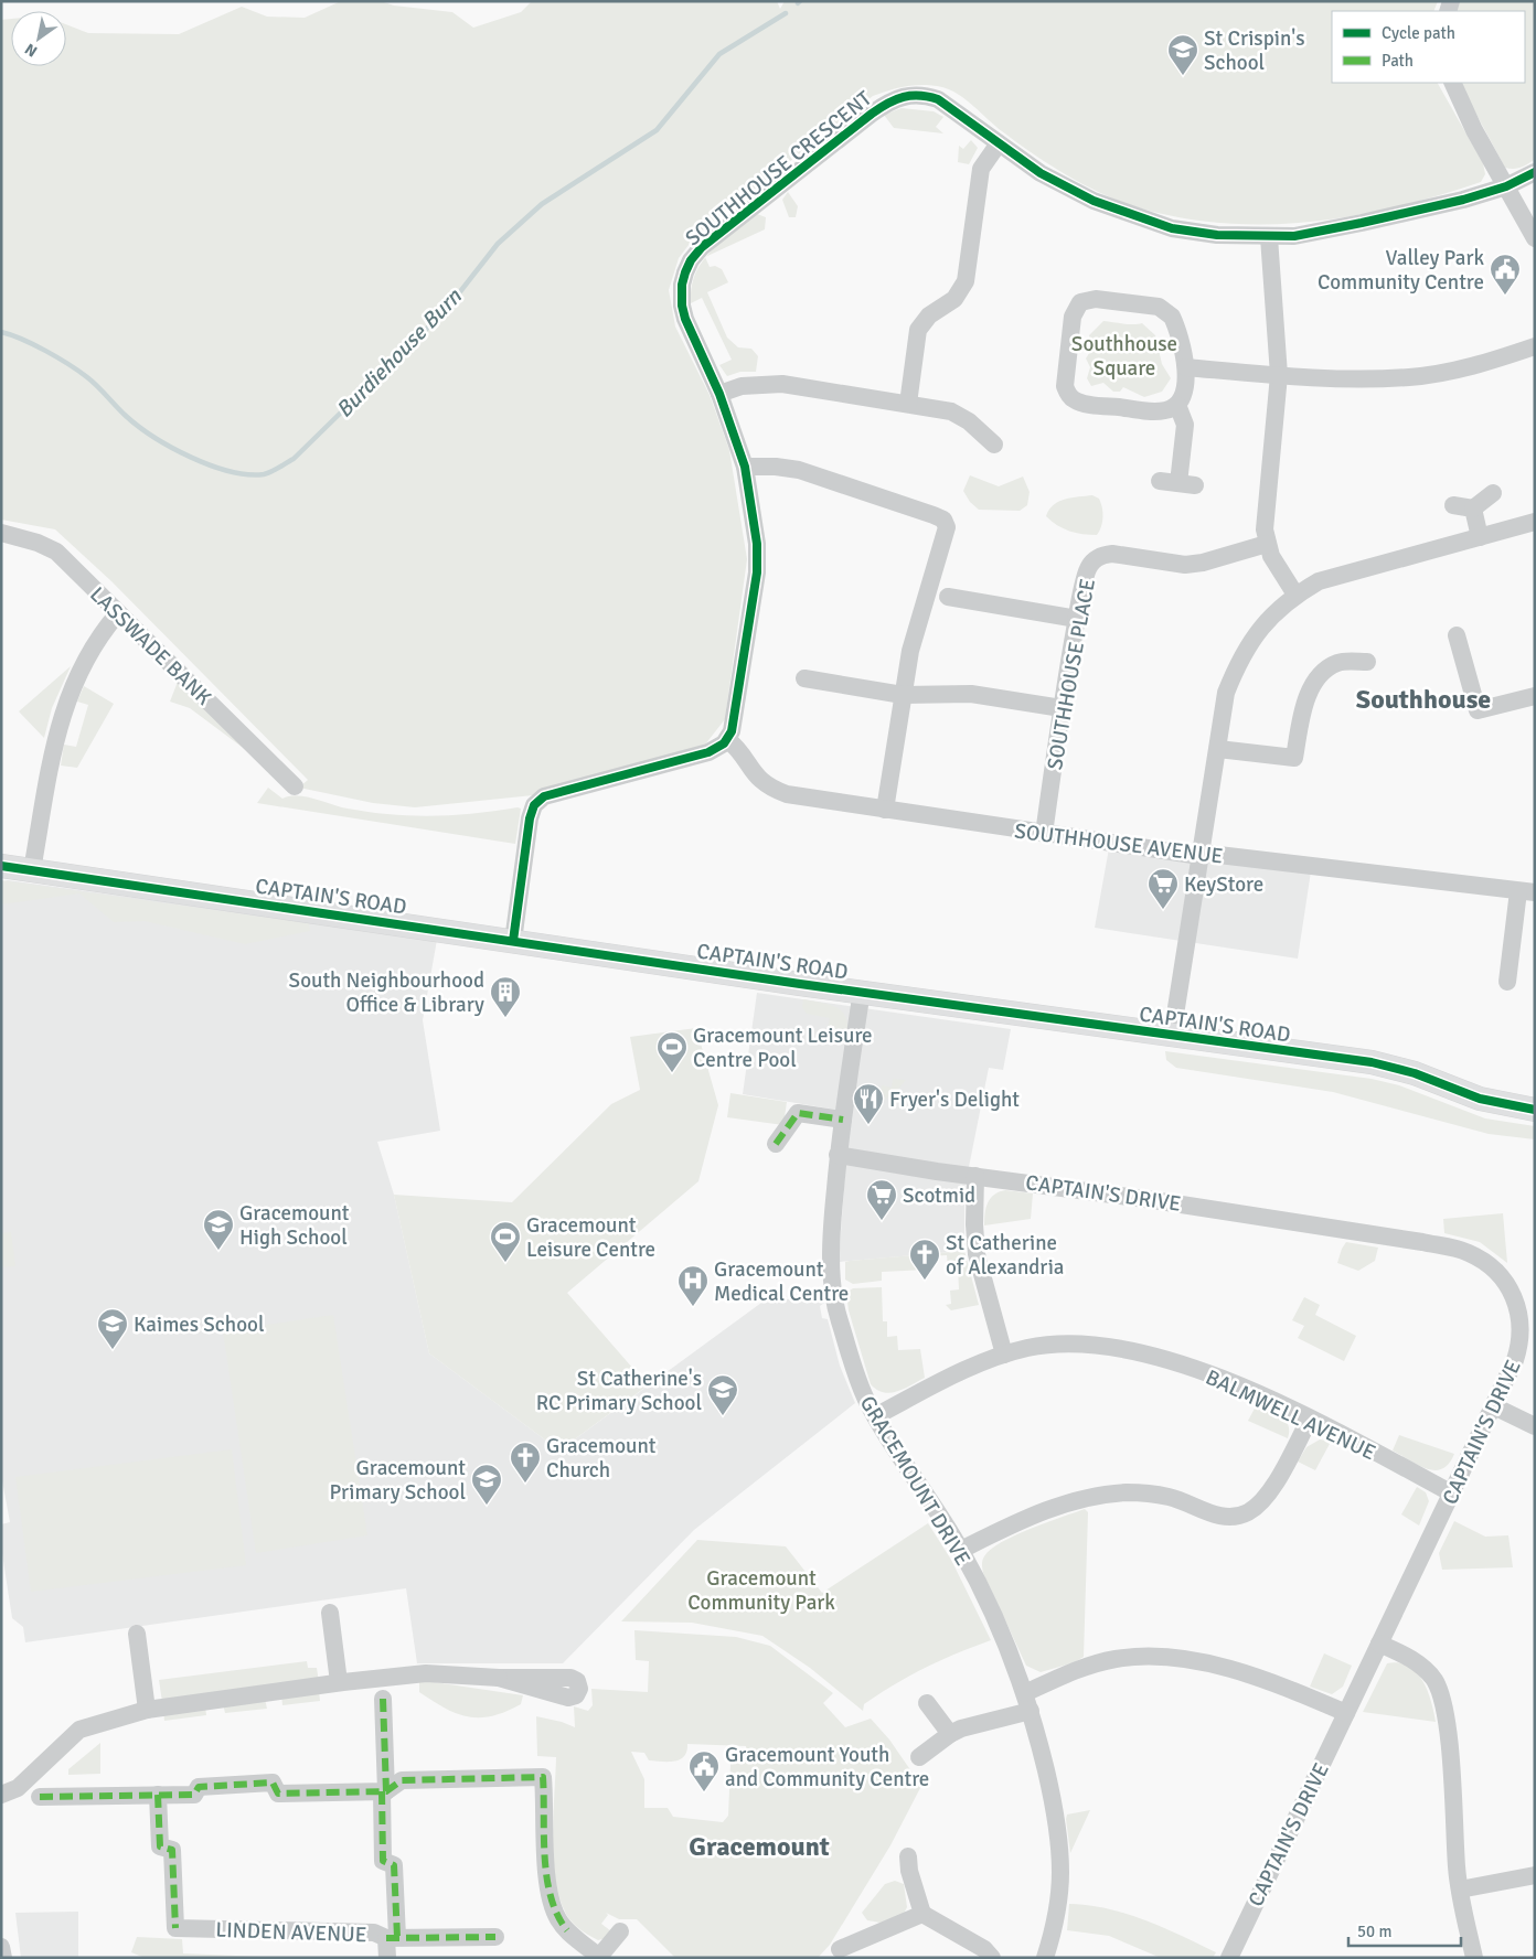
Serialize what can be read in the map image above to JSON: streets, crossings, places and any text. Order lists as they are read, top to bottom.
{
  "streets": {
    "main road": ["CAPTAIN'S ROAD"],
    "street": [
      "SOUTHHOUSE CRESCENT",
      "LASSWADE BANK",
      "SOUTHHOUSE PLACE",
      "SOUTHHOUSE AVENUE",
      "CAPTAIN'S DRIVE",
      "BALMWELL AVENUE",
      "GRACEMOUNT DRIVE",
      "LINDEN AVENUE"
    ]
  },
  "crossings": [
    ["SOUTHHOUSE CRESCENT", "SOUTHHOUSE AVENUE"],
    ["SOUTHHOUSE PLACE", "SOUTHHOUSE AVENUE"],
    ["CAPTAIN'S ROAD", "GRACEMOUNT DRIVE"],
    ["CAPTAIN'S DRIVE", "BALMWELL AVENUE"],
    ["CAPTAIN'S DRIVE", "GRACEMOUNT DRIVE"],
    ["BALMWELL AVENUE", "GRACEMOUNT DRIVE"]
  ],
  "districts": ["Southhouse", "Gracemount"],
  "water": ["Burdiehouse Burn"],
  "parks": ["Southhouse Square", "Gracemount Community Park"],
  "places": {
    "school or university": [
      "St Crispin's School",
      "Gracemount High School",
      "Kaimes School",
      "St Catherine's RC Primary School",
      "Gracemount Primary School"
    ],
    "public building": ["Valley Park Community Centre", "Gracemount Youth and Community Centre"],
    "supermarket": ["KeyStore", "Scotmid"],
    "building": ["South Neighbourhood Office & Library"],
    "sports": ["Gracemount Leisure Centre Pool", "Gracemount Leisure Centre"],
    "restaurant": ["Fryer's Delight"],
    "church": ["St Catherine of Alexandria", "Gracemount Church"],
    "hospital": ["Gracemount Medical Centre"]
  },
  "legend": ["Cycle path", "Path"],
  "scale_bar": "50 m",
  "north": "bottom left"
}
